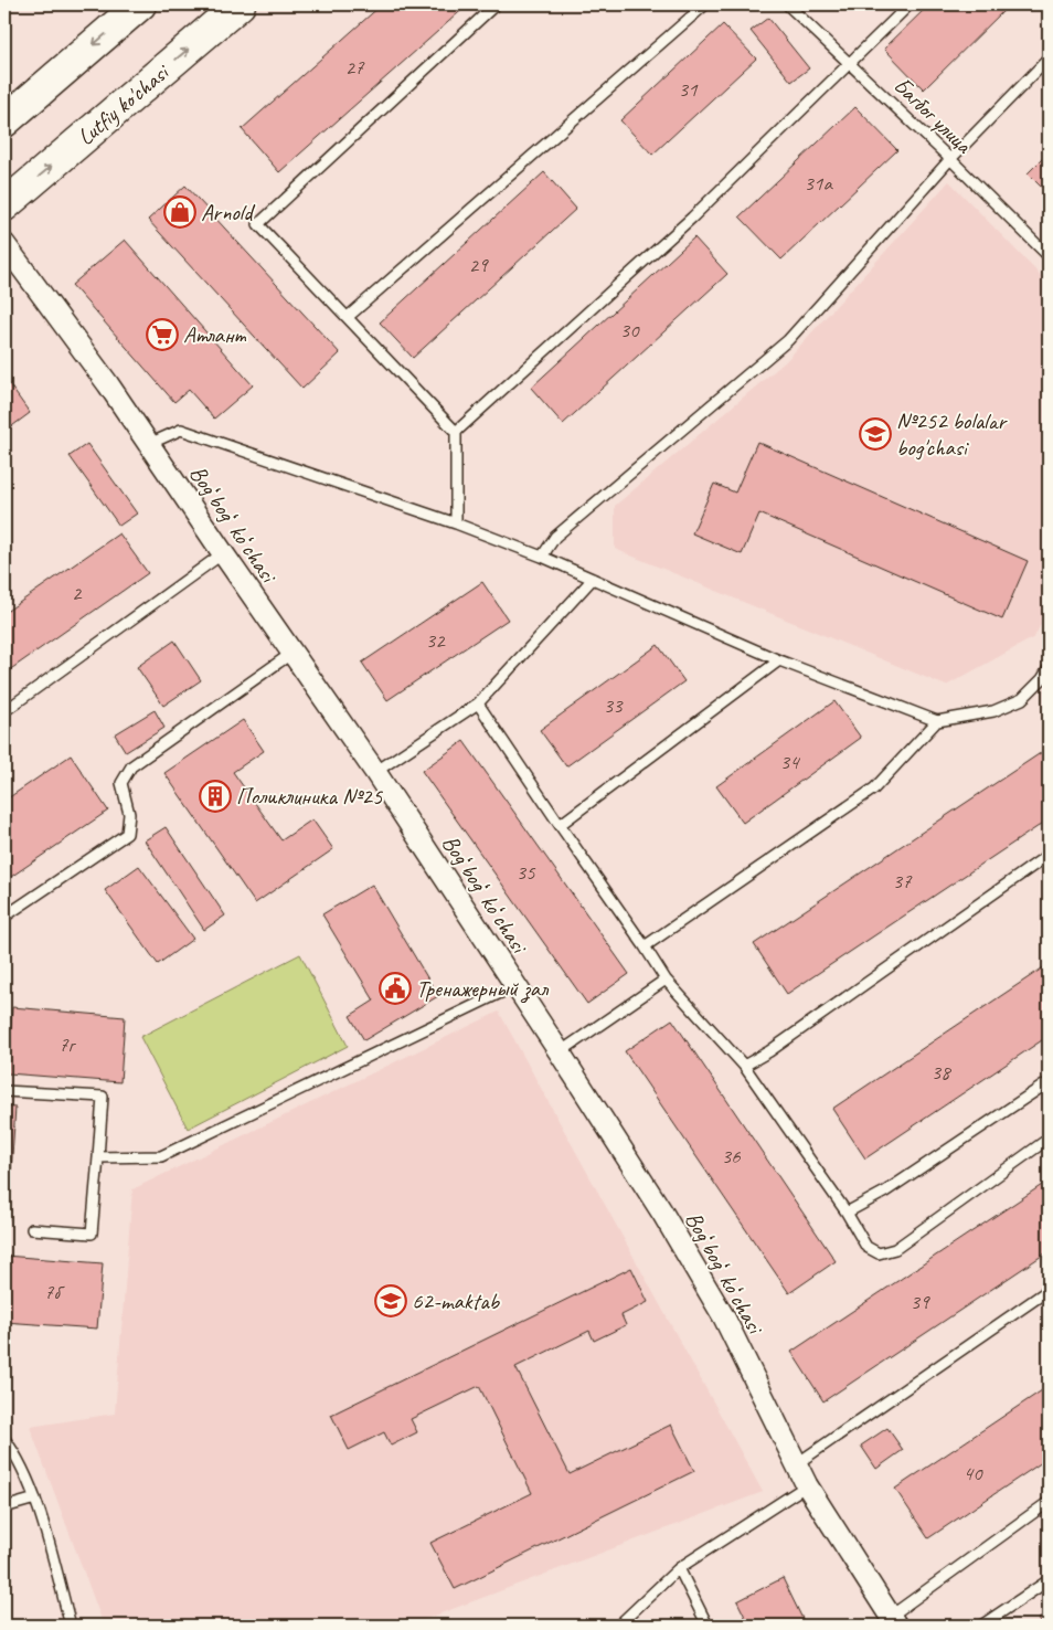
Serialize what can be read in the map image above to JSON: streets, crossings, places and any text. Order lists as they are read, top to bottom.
{
  "streets": {
    "main road": ["Lutfiy ko'chasi"],
    "street": ["Bogʻbogʻ koʻchasi"],
    "lane": ["Багбог улица"]
  },
  "places": {
    "shop": ["Arnold"],
    "supermarket": ["Атлант"],
    "school or university": ["№252 bolalar bog'chasi", "62-maktab"],
    "building": ["Поликлиника №25"],
    "public building": ["Тренажерный зал"]
  },
  "house_numbers": [
    "27",
    "31",
    "31а",
    "29",
    "30",
    "2",
    "32",
    "33",
    "34",
    "35",
    "37",
    "7г",
    "38",
    "36",
    "7б",
    "39",
    "40"
  ]
}
